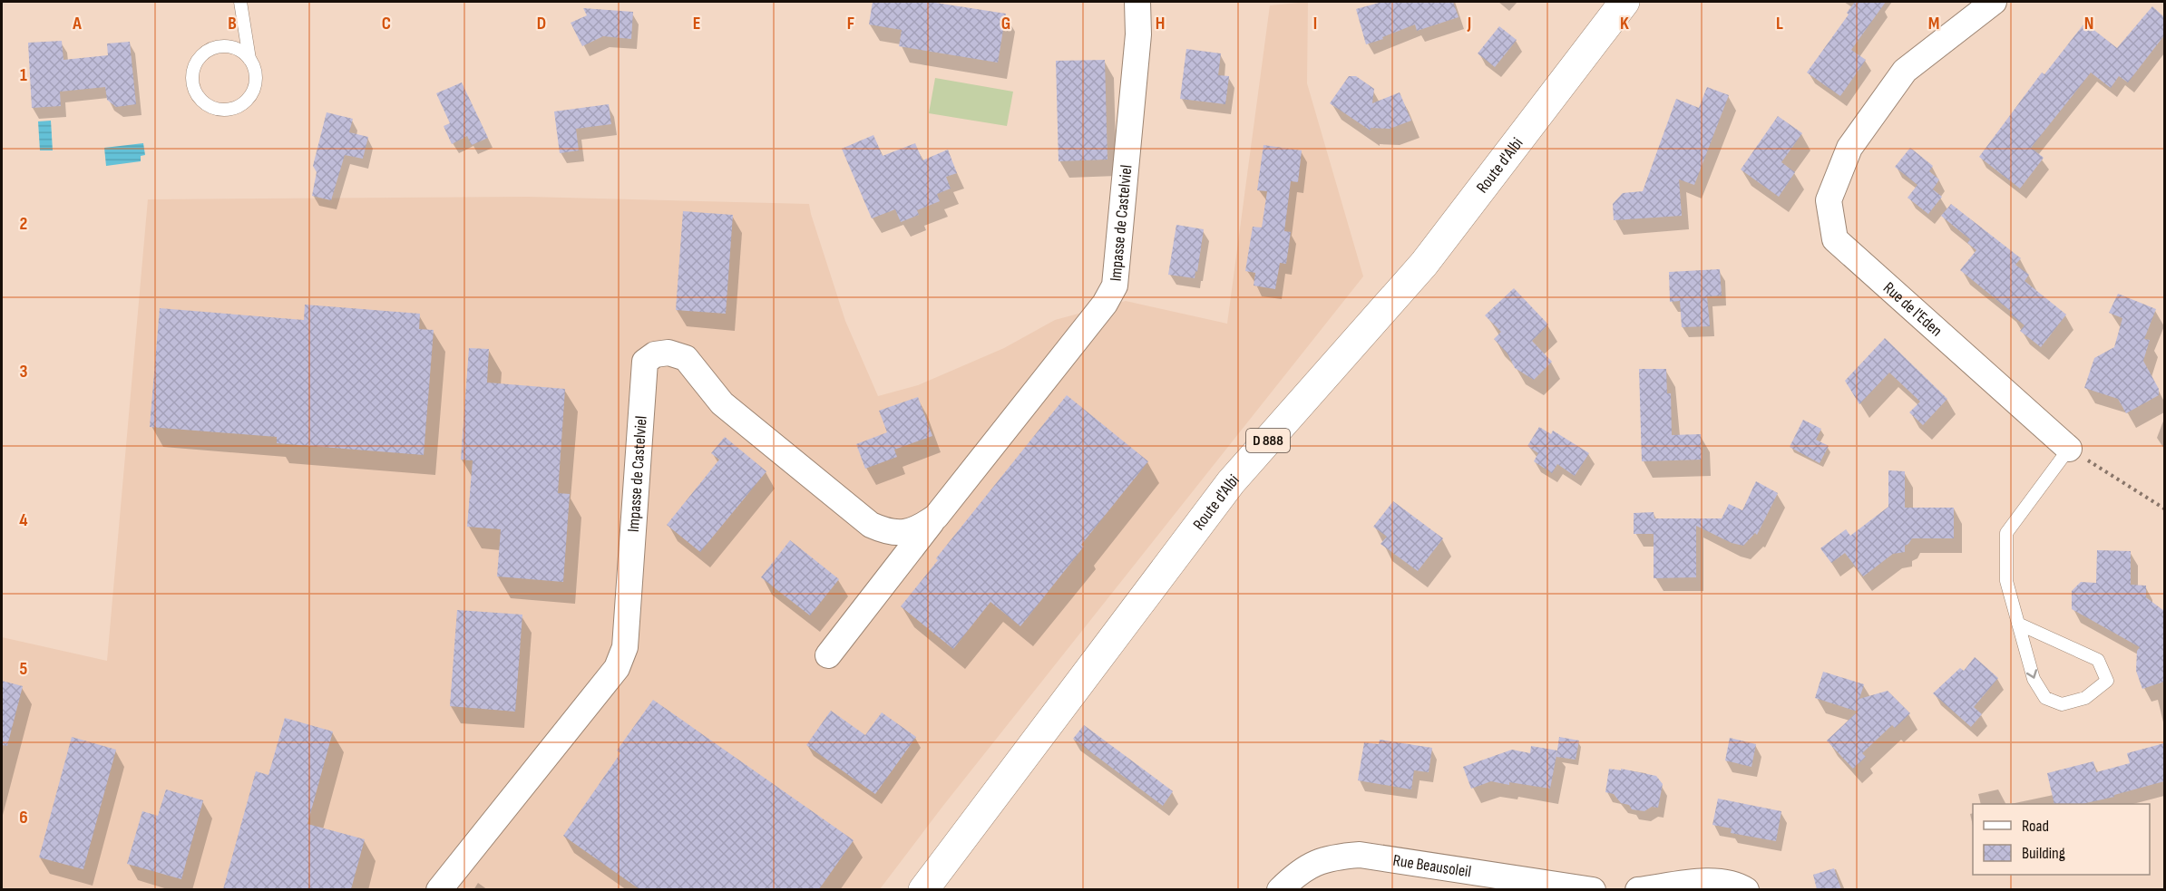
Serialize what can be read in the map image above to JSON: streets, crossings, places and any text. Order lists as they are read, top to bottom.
{
  "streets": {
    "main road": ["Route d'Albi", "D 888"],
    "street": ["Impasse de Castelviel", "Rue de l'Eden", "Rue Beausoleil"]
  },
  "legend": ["Road", "Building"],
  "grid": {
    "columns": [
      "A",
      "B",
      "C",
      "D",
      "E",
      "F",
      "G",
      "H",
      "I",
      "J",
      "K",
      "L",
      "M",
      "N"
    ],
    "rows": [
      "1",
      "2",
      "3",
      "4",
      "5",
      "6"
    ]
  }
}
